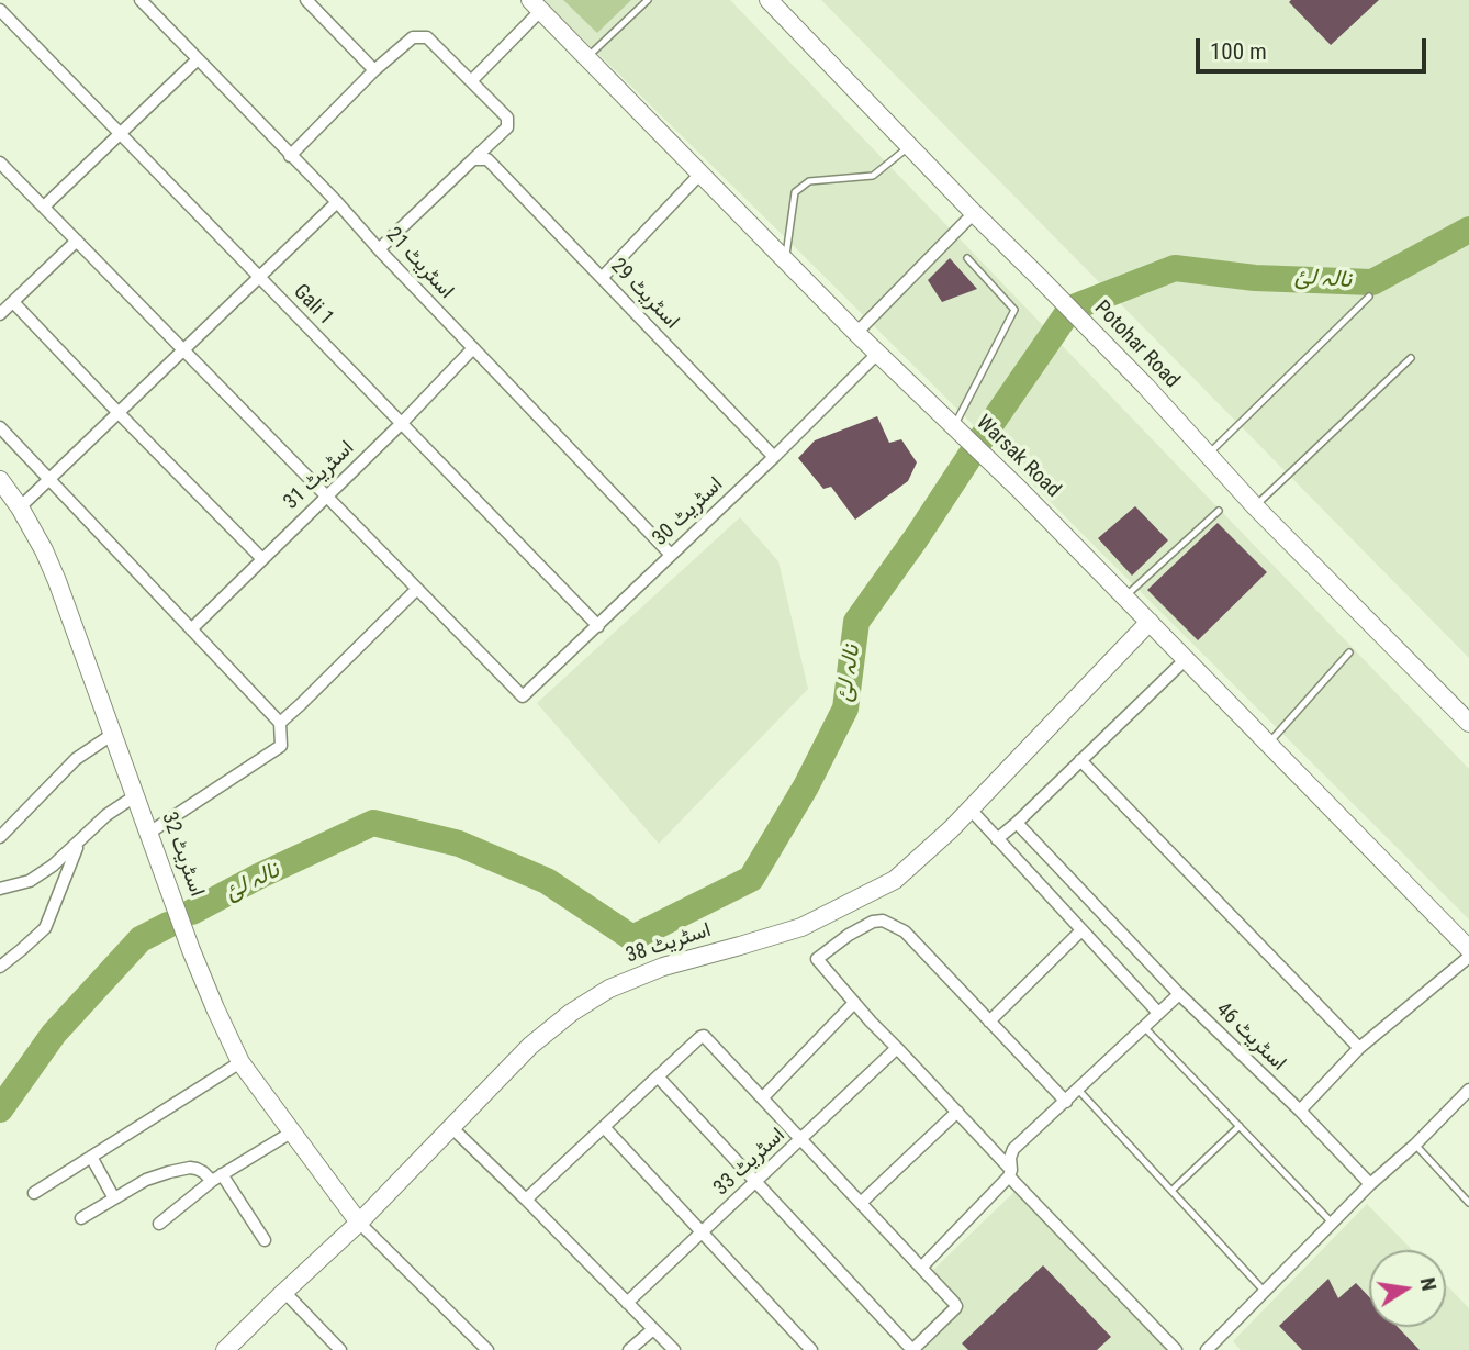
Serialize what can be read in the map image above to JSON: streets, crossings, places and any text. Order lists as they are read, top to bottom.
{
  "streets": {
    "street": [
      "اسٹریٹ 21",
      "اسٹریٹ 29",
      "Gali 1",
      "Potohar Road",
      "Warsak Road",
      "اسٹریٹ 31",
      "اسٹریٹ 30",
      "اسٹریٹ 32",
      "اسٹریٹ 38",
      "اسٹریٹ 46",
      "اسٹریٹ 33"
    ]
  },
  "crossings": [
    ["اسٹریٹ 21", "اسٹریٹ 31"],
    ["اسٹریٹ 21", "اسٹریٹ 30"],
    ["اسٹریٹ 29", "اسٹریٹ 30"],
    ["Gali 1", "اسٹریٹ 31"],
    ["Gali 1", "اسٹریٹ 30"],
    ["Warsak Road", "اسٹریٹ 30"],
    ["Warsak Road", "اسٹریٹ 38"],
    ["اسٹریٹ 32", "اسٹریٹ 38"]
  ],
  "water": ["نالہ لئ"],
  "scale_bar": "100 m",
  "north": "right"
}
